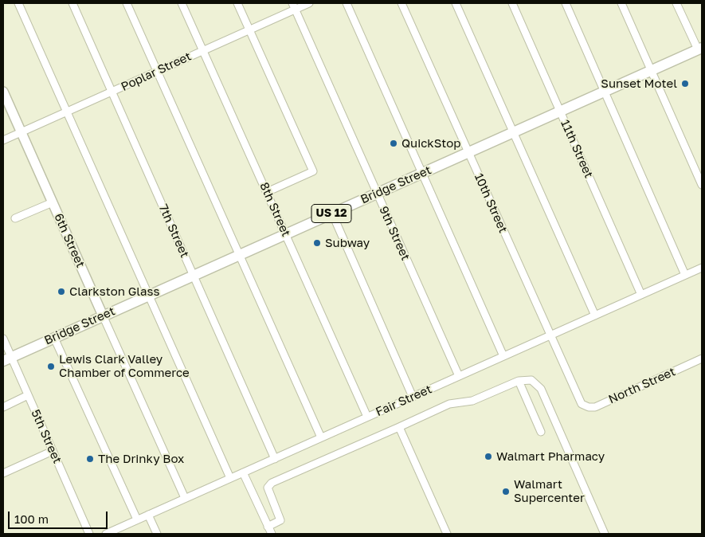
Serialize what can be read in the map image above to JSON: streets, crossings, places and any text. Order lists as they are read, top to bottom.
{
  "streets": {
    "highway": ["Bridge Street", "US 12"],
    "main road": ["6th Street"],
    "street": [
      "Poplar Street",
      "11th Street",
      "10th Street",
      "8th Street",
      "7th Street",
      "9th Street",
      "North Street",
      "Fair Street",
      "5th Street"
    ]
  },
  "crossings": [
    ["Poplar Street", "8th Street"],
    ["Poplar Street", "7th Street"],
    ["Poplar Street", "9th Street"],
    ["Poplar Street", "6th Street"],
    ["11th Street", "Bridge Street"],
    ["11th Street", "Fair Street"],
    ["Bridge Street", "10th Street"],
    ["Bridge Street", "8th Street"],
    ["Bridge Street", "7th Street"],
    ["Bridge Street", "9th Street"],
    ["Bridge Street", "6th Street"],
    ["Bridge Street", "5th Street"],
    ["10th Street", "North Street"],
    ["10th Street", "Fair Street"],
    ["8th Street", "Fair Street"],
    ["7th Street", "Fair Street"],
    ["9th Street", "Fair Street"],
    ["6th Street", "Fair Street"]
  ],
  "places": [
    "Sunset Motel",
    "QuickStop",
    "Subway",
    "Clarkston Glass",
    "Lewis Clark Valley Chamber of Commerce",
    "Walmart Pharmacy",
    "The Drinky Box",
    "Walmart Supercenter"
  ],
  "scale_bar": "100 m"
}
